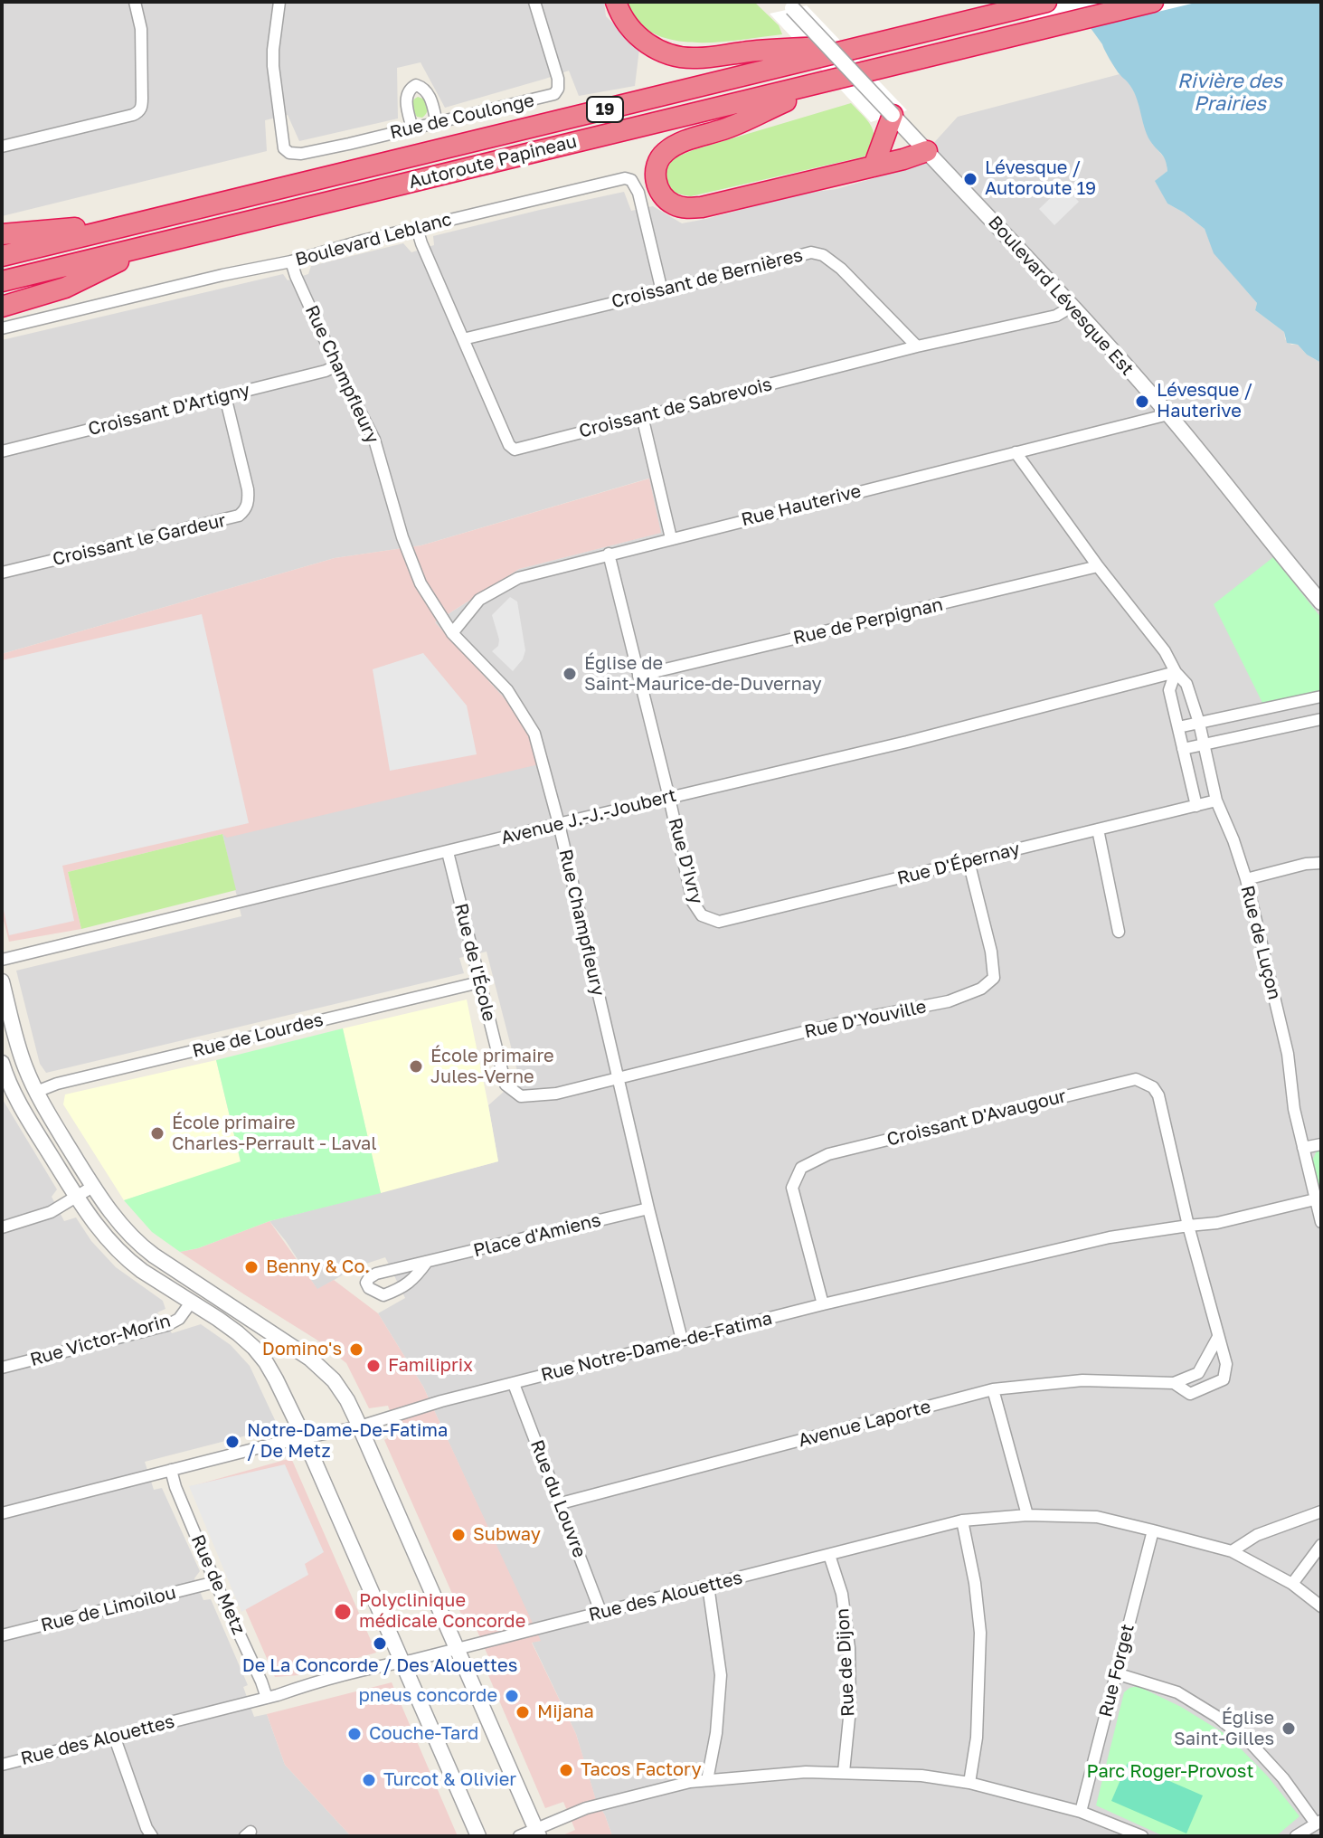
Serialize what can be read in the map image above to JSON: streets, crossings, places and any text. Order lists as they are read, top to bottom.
{
  "streets": {
    "highway": ["19", "Autoroute Papineau"],
    "street": [
      "Rue de Coulonge",
      "Boulevard Leblanc",
      "Croissant de Bernières",
      "Boulevard Lévesque Est",
      "Rue Champfleury",
      "Croissant de Sabrevois",
      "Croissant D'Artigny",
      "Rue Hauterive",
      "Croissant le Gardeur",
      "Rue de Perpignan",
      "Avenue J.-J.-Joubert",
      "Rue D'Ivry",
      "Rue D'Épernay",
      "Rue de Luçon",
      "Rue de l'École",
      "Rue D'Youville",
      "Rue de Lourdes",
      "Croissant D'Avaugour",
      "Place d'Amiens",
      "Rue Victor-Morin",
      "Rue Notre-Dame-de-Fatima",
      "Avenue Laporte",
      "Rue du Louvre",
      "Rue de Metz",
      "Rue des Alouettes",
      "Rue de Limoilou",
      "Rue de Dijon",
      "Rue Forget"
    ]
  },
  "crossings": [
    ["Boulevard Leblanc", "Croissant de Bernières"],
    ["Boulevard Leblanc", "Rue Champfleury"],
    ["Boulevard Leblanc", "Croissant de Sabrevois"],
    ["Croissant de Bernières", "Croissant de Sabrevois"],
    ["Boulevard Lévesque Est", "Croissant de Sabrevois"],
    ["Boulevard Lévesque Est", "Rue Hauterive"],
    ["Rue Champfleury", "Croissant D'Artigny"],
    ["Rue Champfleury", "Rue Hauterive"],
    ["Rue Champfleury", "Avenue J.-J.-Joubert"],
    ["Rue Champfleury", "Rue de l'École"],
    ["Rue Champfleury", "Rue D'Youville"],
    ["Rue Champfleury", "Place d'Amiens"],
    ["Rue Champfleury", "Rue Notre-Dame-de-Fatima"],
    ["Croissant D'Artigny", "Croissant le Gardeur"],
    ["Rue Hauterive", "Rue D'Ivry"],
    ["Rue Hauterive", "Rue de Luçon"],
    ["Rue de Perpignan", "Rue D'Ivry"],
    ["Rue de Perpignan", "Rue de Luçon"],
    ["Avenue J.-J.-Joubert", "Rue D'Ivry"],
    ["Avenue J.-J.-Joubert", "Rue de Luçon"],
    ["Avenue J.-J.-Joubert", "Rue de l'École"],
    ["Rue D'Ivry", "Rue D'Épernay"],
    ["Rue D'Épernay", "Rue de Luçon"],
    ["Rue D'Épernay", "Rue D'Youville"],
    ["Rue de Luçon", "Rue Notre-Dame-de-Fatima"],
    ["Rue de l'École", "Rue D'Youville"],
    ["Rue de l'École", "Rue de Lourdes"],
    ["Croissant D'Avaugour", "Rue Notre-Dame-de-Fatima"],
    ["Croissant D'Avaugour", "Avenue Laporte"],
    ["Rue Notre-Dame-de-Fatima", "Avenue Laporte"],
    ["Rue Notre-Dame-de-Fatima", "Rue du Louvre"],
    ["Rue Notre-Dame-de-Fatima", "Rue de Metz"],
    ["Avenue Laporte", "Rue du Louvre"],
    ["Rue du Louvre", "Rue des Alouettes"],
    ["Rue de Metz", "Rue des Alouettes"],
    ["Rue de Metz", "Rue de Limoilou"],
    ["Rue des Alouettes", "Rue de Dijon"],
    ["Rue des Alouettes", "Rue Forget"]
  ],
  "water": ["Rivière des Prairies"],
  "parks": ["Parc Roger-Provost"],
  "places": [
    "Lévesque / Autoroute 19",
    "Lévesque / Hauterive",
    "Église de Saint-Maurice-de-Duvernay",
    "École primaire Jules-Verne",
    "École primaire Charles-Perrault - Laval",
    "Benny & Co.",
    "Domino's",
    "Familiprix",
    "Notre-Dame-De-Fatima / De Metz",
    "Subway",
    "Polyclinique médicale Concorde",
    "De La Concorde / Des Alouettes",
    "pneus concorde",
    "Mijana",
    "Église Saint-Gilles",
    "Couche-Tard",
    "Tacos Factory",
    "Turcot & Olivier"
  ]
}
